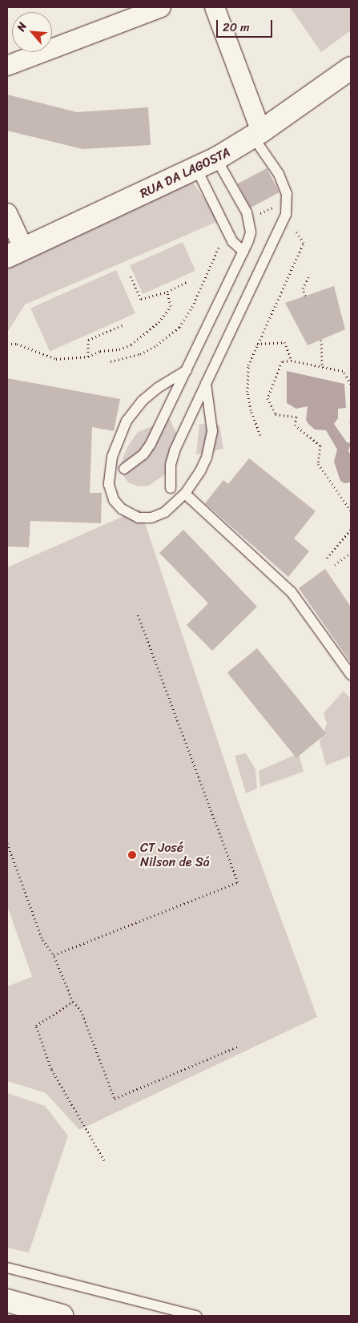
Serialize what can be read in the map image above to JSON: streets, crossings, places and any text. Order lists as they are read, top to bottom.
{
  "streets": {
    "street": ["RUA DA LAGOSTA"]
  },
  "places": ["CT José Nilson de Sá"],
  "scale_bar": "20 m",
  "north": "top left"
}
